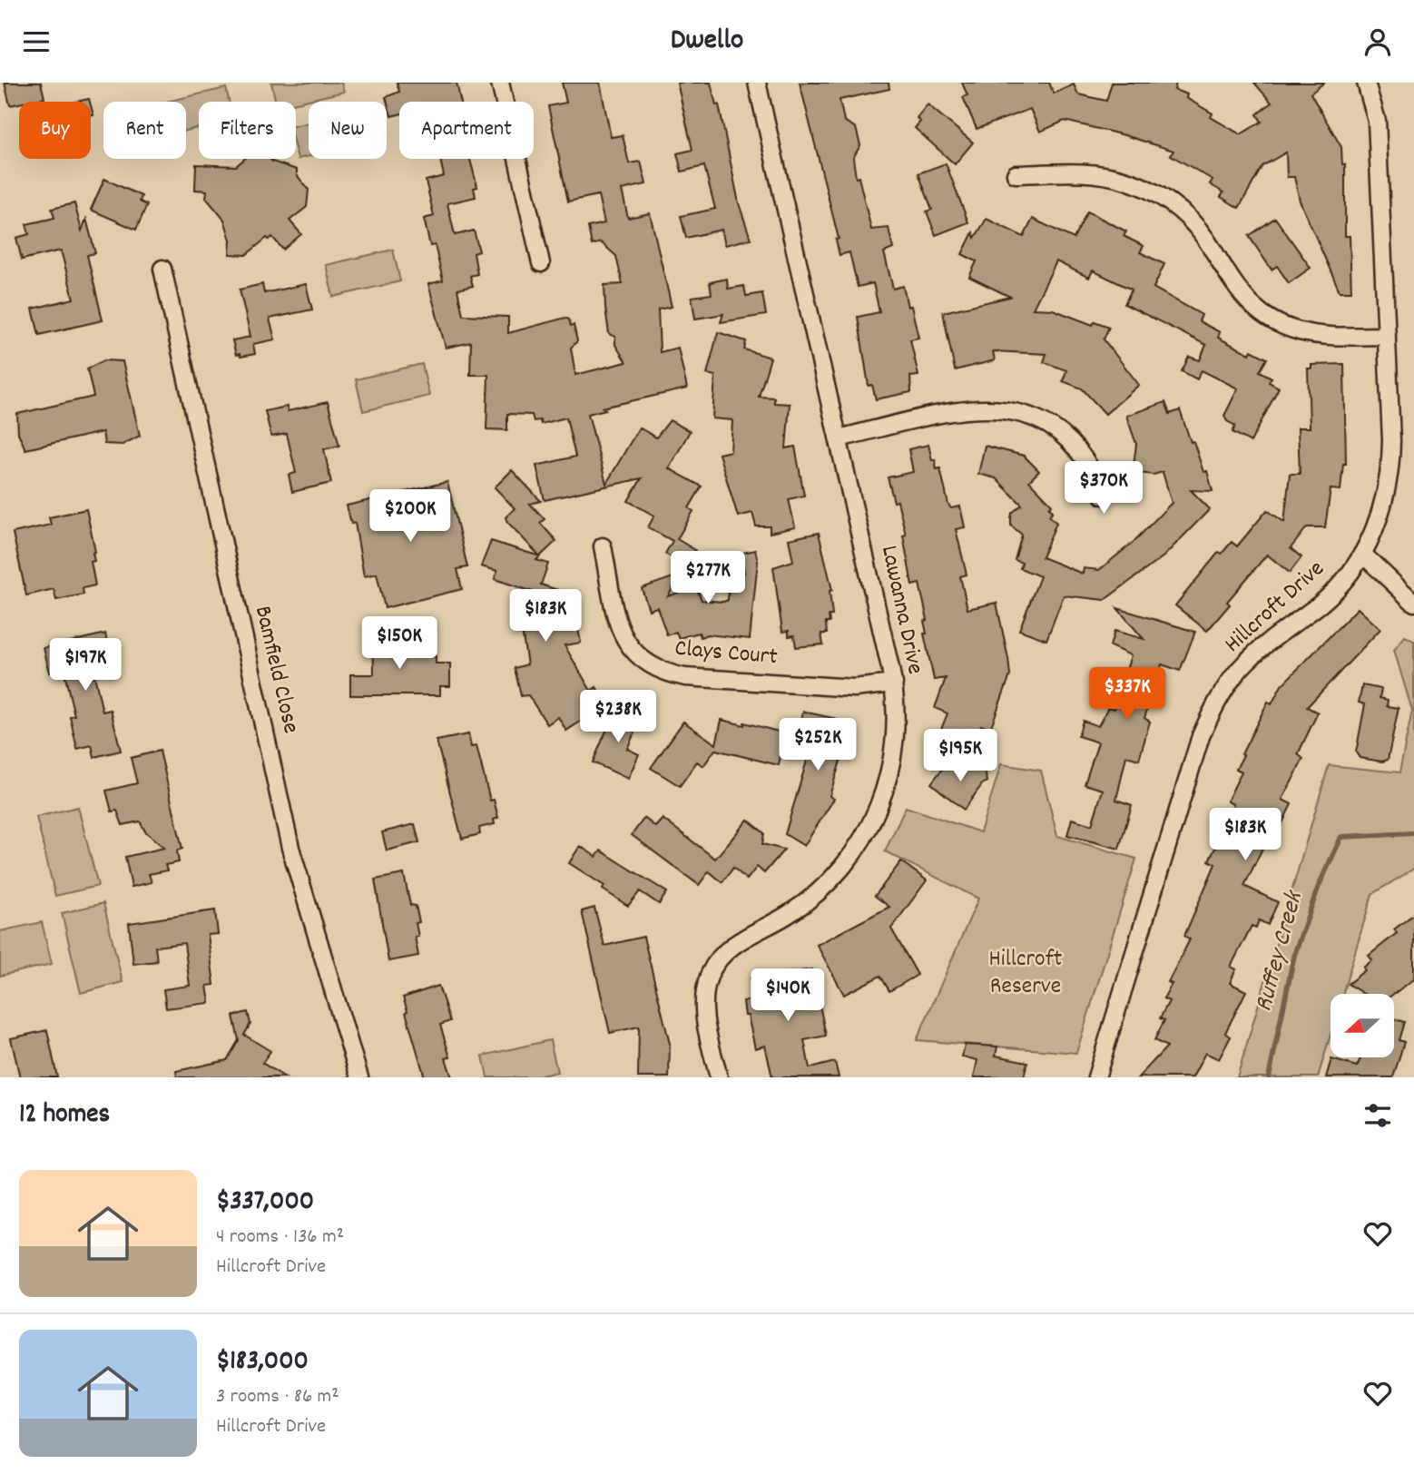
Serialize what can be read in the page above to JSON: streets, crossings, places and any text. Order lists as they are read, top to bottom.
{
  "streets": {
    "street": [
      "Hillcroft Drive",
      "Lawanna Drive",
      "Clays Court",
      "Bamfield Close"
    ]
  },
  "crossings": [
    ["Lawanna Drive", "Clays Court"]
  ],
  "water": ["Ruffey Creek"],
  "parks": ["Hillcroft Reserve"],
  "north": "left",
  "page": {
    "header": "Dwello",
    "chip": [
      "Buy",
      "Rent",
      "Filters",
      "New",
      "Apartment"
    ],
    "price": [
      "$370K",
      "$200K",
      "$277K",
      "$183K",
      "$150K",
      "$197K",
      "$337K",
      "$238K",
      "$252K",
      "$195K",
      "$183K",
      "$140K"
    ],
    "heading": "12 homes",
    "list": [
      {
        "name": "$337,000",
        "note": "4 rooms · 136 m² · Hillcroft Drive"
      },
      {
        "name": "$183,000",
        "note": "3 rooms · 86 m² · Hillcroft Drive"
      }
    ]
  }
}
